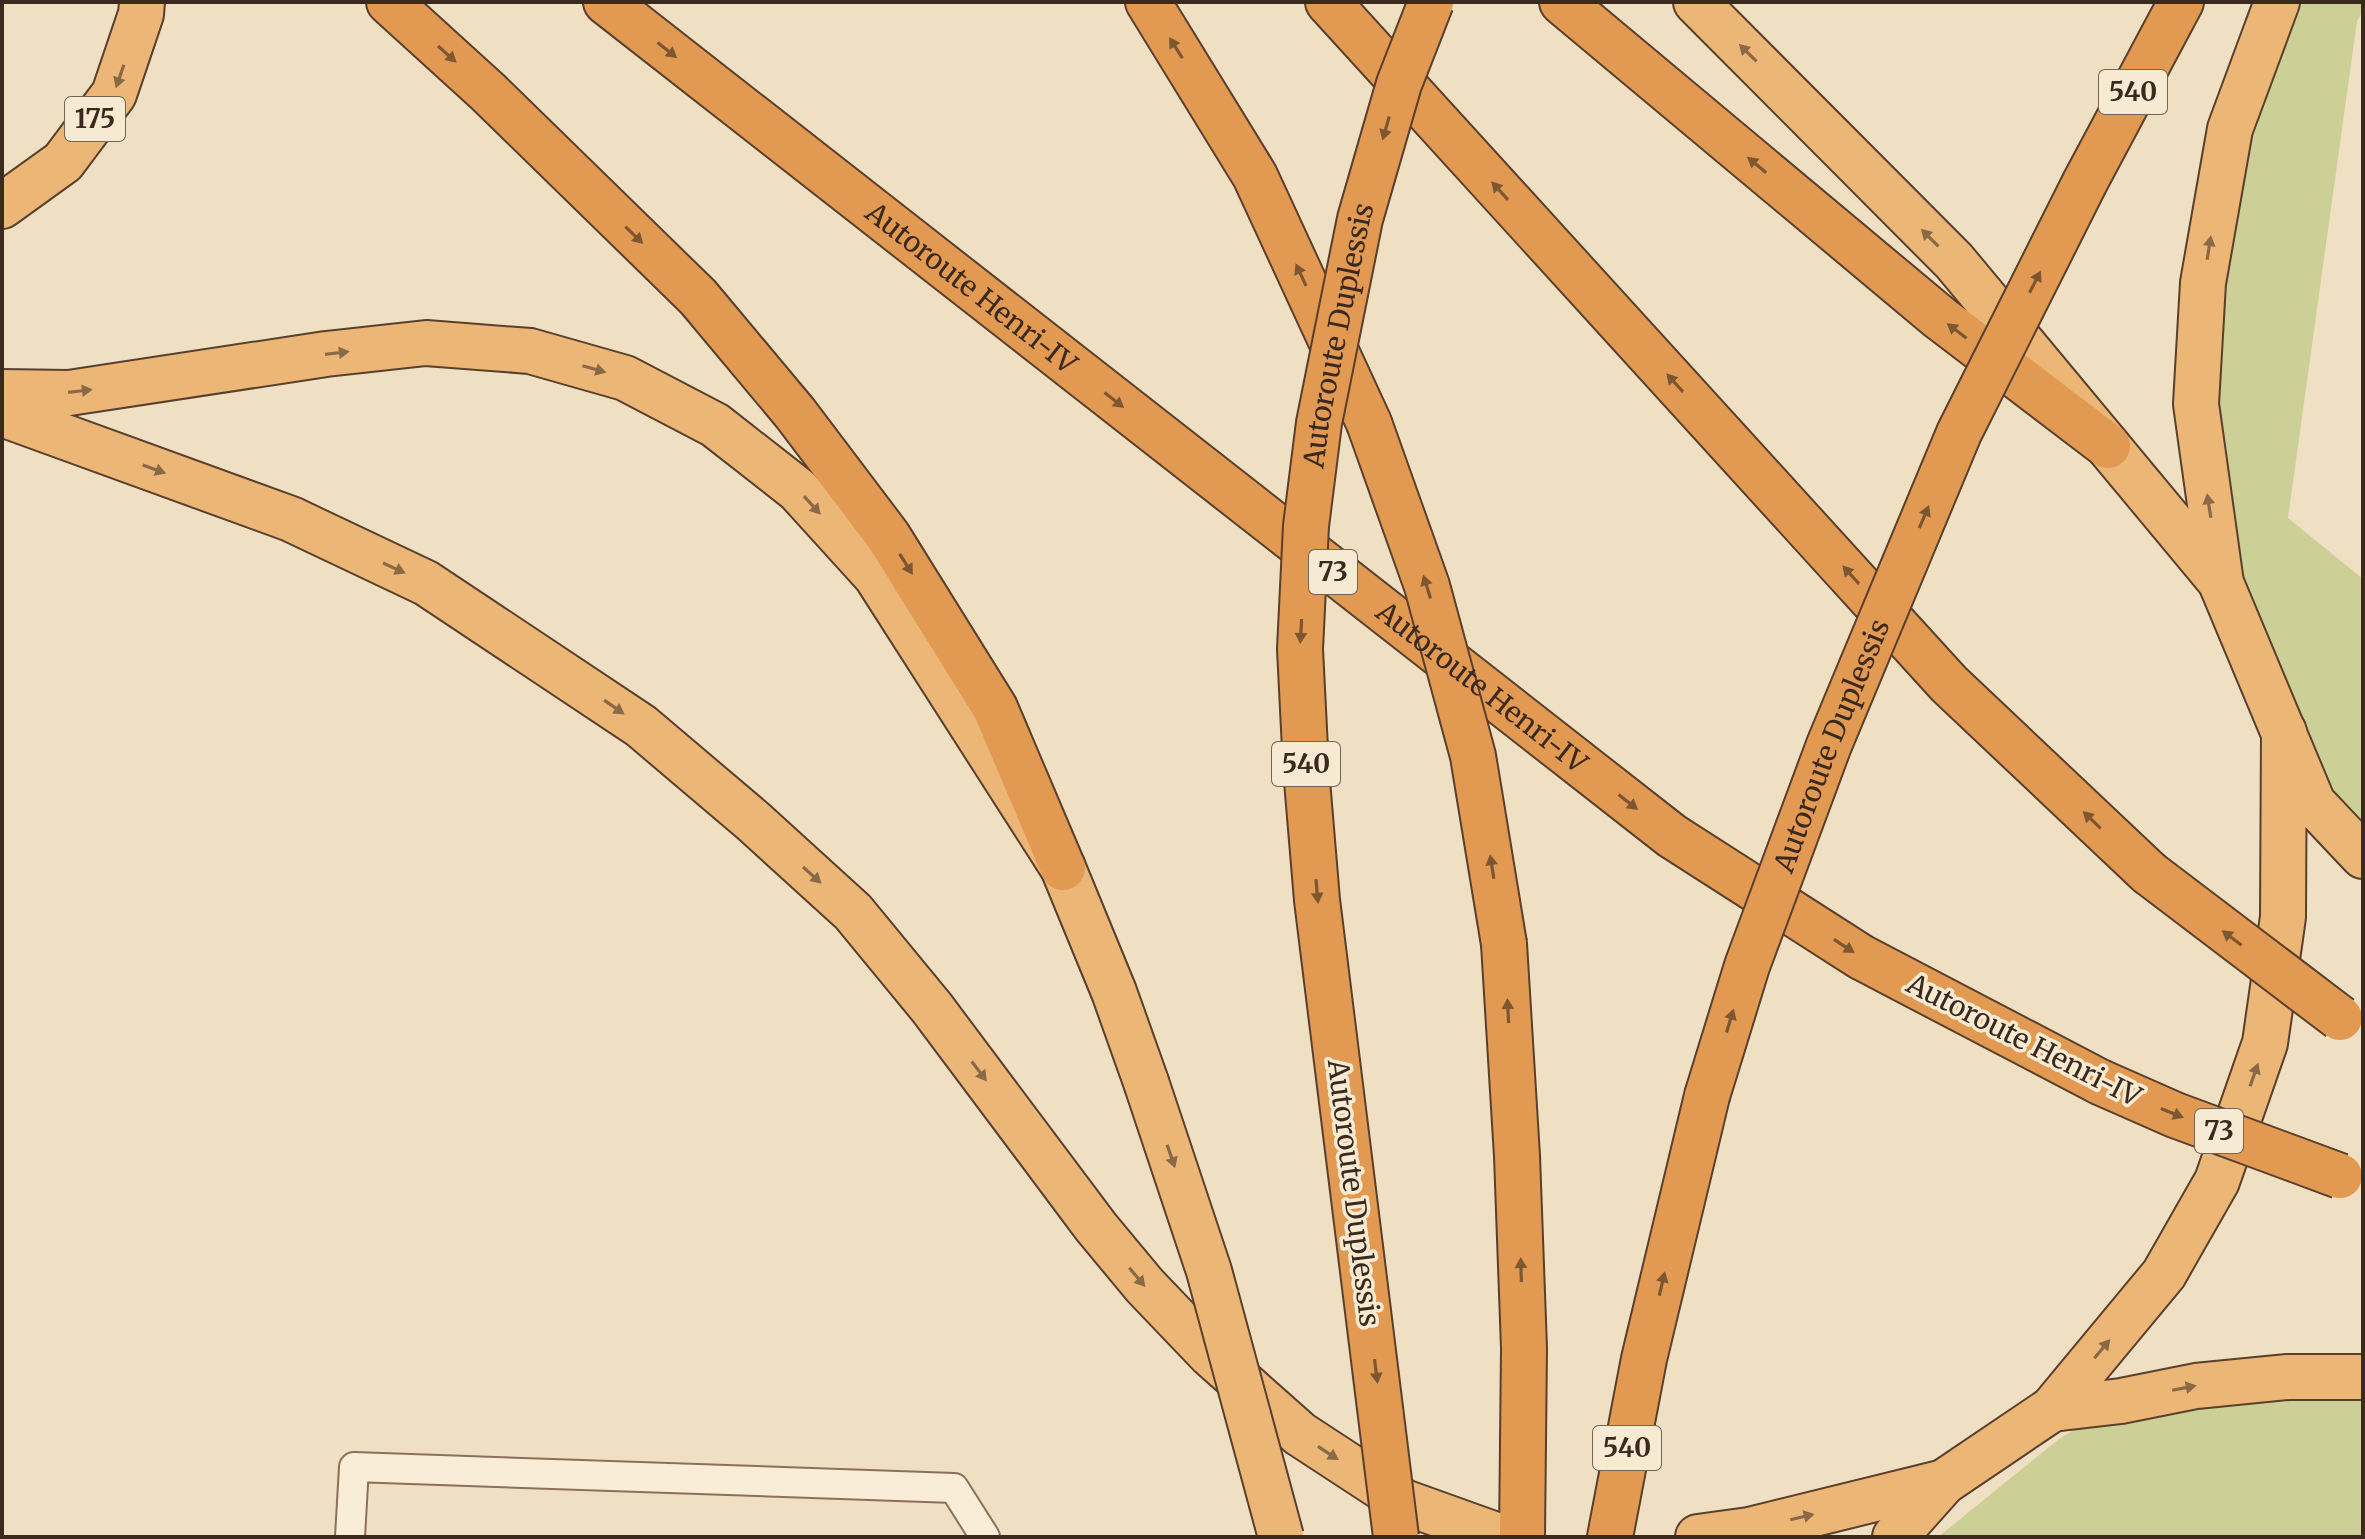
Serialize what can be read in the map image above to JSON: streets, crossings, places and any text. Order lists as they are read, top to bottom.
{
  "streets": {
    "highway": [
      "540",
      "175",
      "Autoroute Henri-IV",
      "Autoroute Duplessis",
      "73"
    ]
  }
}
